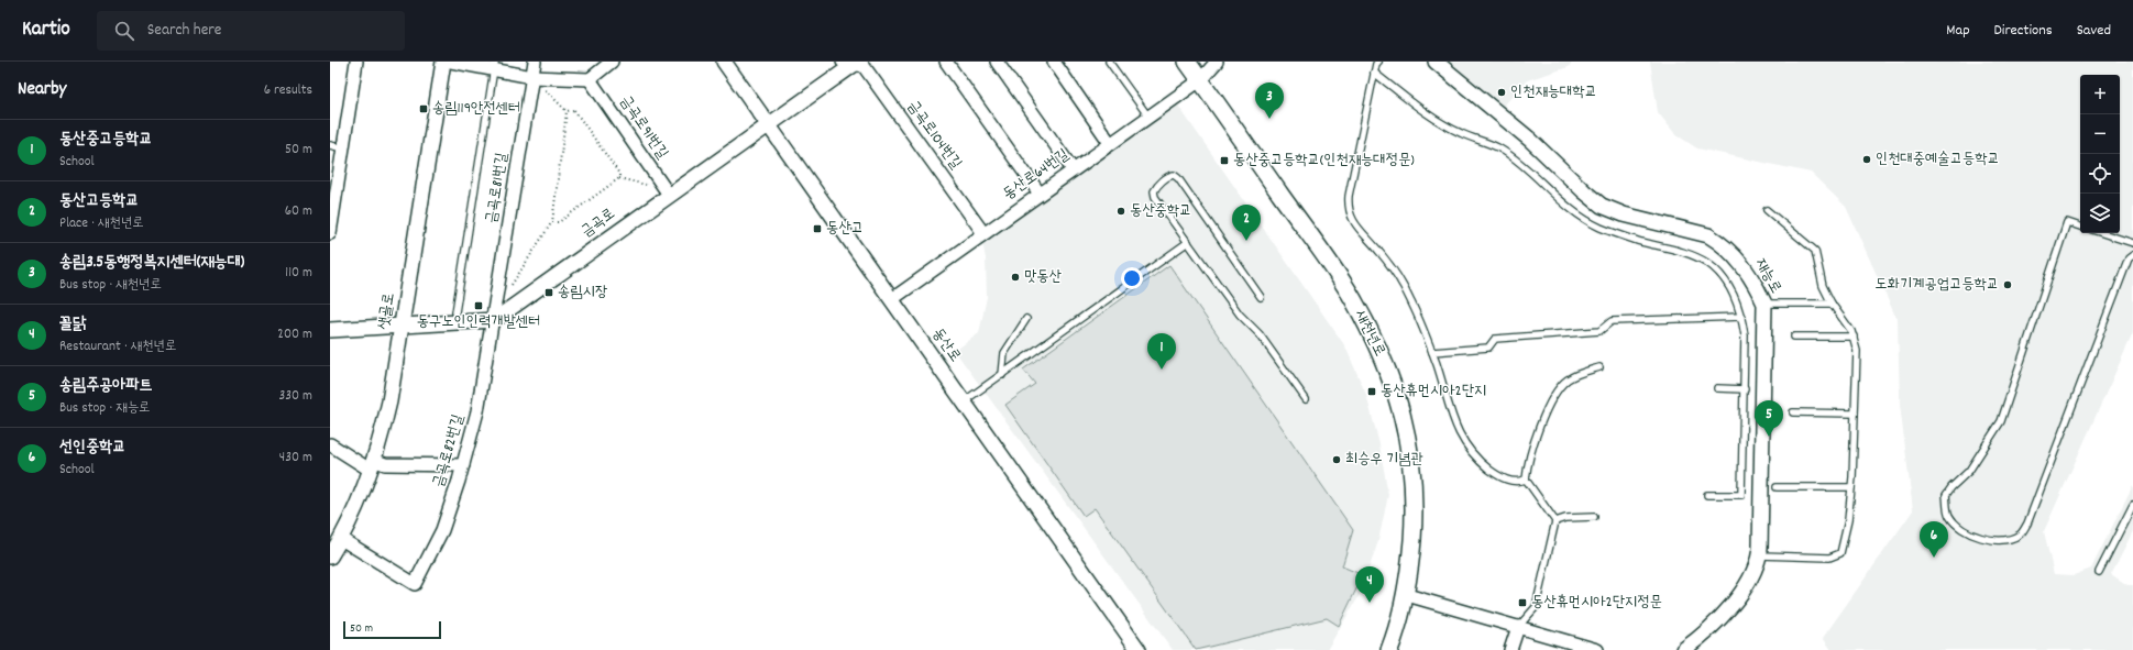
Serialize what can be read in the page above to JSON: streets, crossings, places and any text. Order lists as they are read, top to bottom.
{
  "streets": {
    "main road": ["새천년로"],
    "street": [
      "금곡로91번길",
      "금곡로104번길",
      "동산로64번길",
      "금곡로81번길",
      "금곡로",
      "재능로",
      "샛골로",
      "동산로",
      "금곡로82번길"
    ]
  },
  "crossings": [
    ["금곡로91번길", "금곡로"],
    ["금곡로104번길", "동산로64번길"],
    ["금곡로104번길", "금곡로"],
    ["동산로64번길", "새천년로"],
    ["동산로64번길", "동산로"],
    ["금곡로81번길", "금곡로"],
    ["금곡로81번길", "금곡로82번길"],
    ["금곡로", "동산로"],
    ["금곡로", "금곡로82번길"],
    ["샛골로", "금곡로82번길"]
  ],
  "places": {
    "other": [
      "인천재능대학교",
      "인천대중예술고등학교",
      "동산중학교",
      "맛동산",
      "도화기계공업고등학교",
      "최승우 기념관"
    ],
    "transit": [
      "송림119안전센터",
      "동산중고등학교(인천재능대정문)",
      "동산고",
      "송림시장",
      "동구노인인력개발센터",
      "동산휴먼시아2단지",
      "동산휴먼시아2단지정문"
    ]
  },
  "scale_bar": "50 m",
  "page": {
    "header": "Kartio",
    "search": "Search here",
    "nav": ["Map", "Directions", "Saved"],
    "heading": ["Nearby", "6 results"],
    "map_buttons": ["+", "−"],
    "pins": [
      "3",
      "2",
      "1",
      "5",
      "6",
      "4"
    ],
    "list": [
      {
        "mark": "1",
        "name": "동산중고등학교",
        "note": "School",
        "value": "50 m"
      },
      {
        "mark": "2",
        "name": "동산고등학교",
        "note": "Place · 새천년로",
        "value": "60 m"
      },
      {
        "mark": "3",
        "name": "송림3.5동행정복지센터(재능대)",
        "note": "Bus stop · 새천년로",
        "value": "110 m"
      },
      {
        "mark": "4",
        "name": "꼴닭",
        "note": "Restaurant · 새천년로",
        "value": "200 m"
      },
      {
        "mark": "5",
        "name": "송림주공아파트",
        "note": "Bus stop · 재능로",
        "value": "330 m"
      },
      {
        "mark": "6",
        "name": "선인중학교",
        "note": "School",
        "value": "430 m"
      }
    ],
    "scale": "50 m"
  }
}
